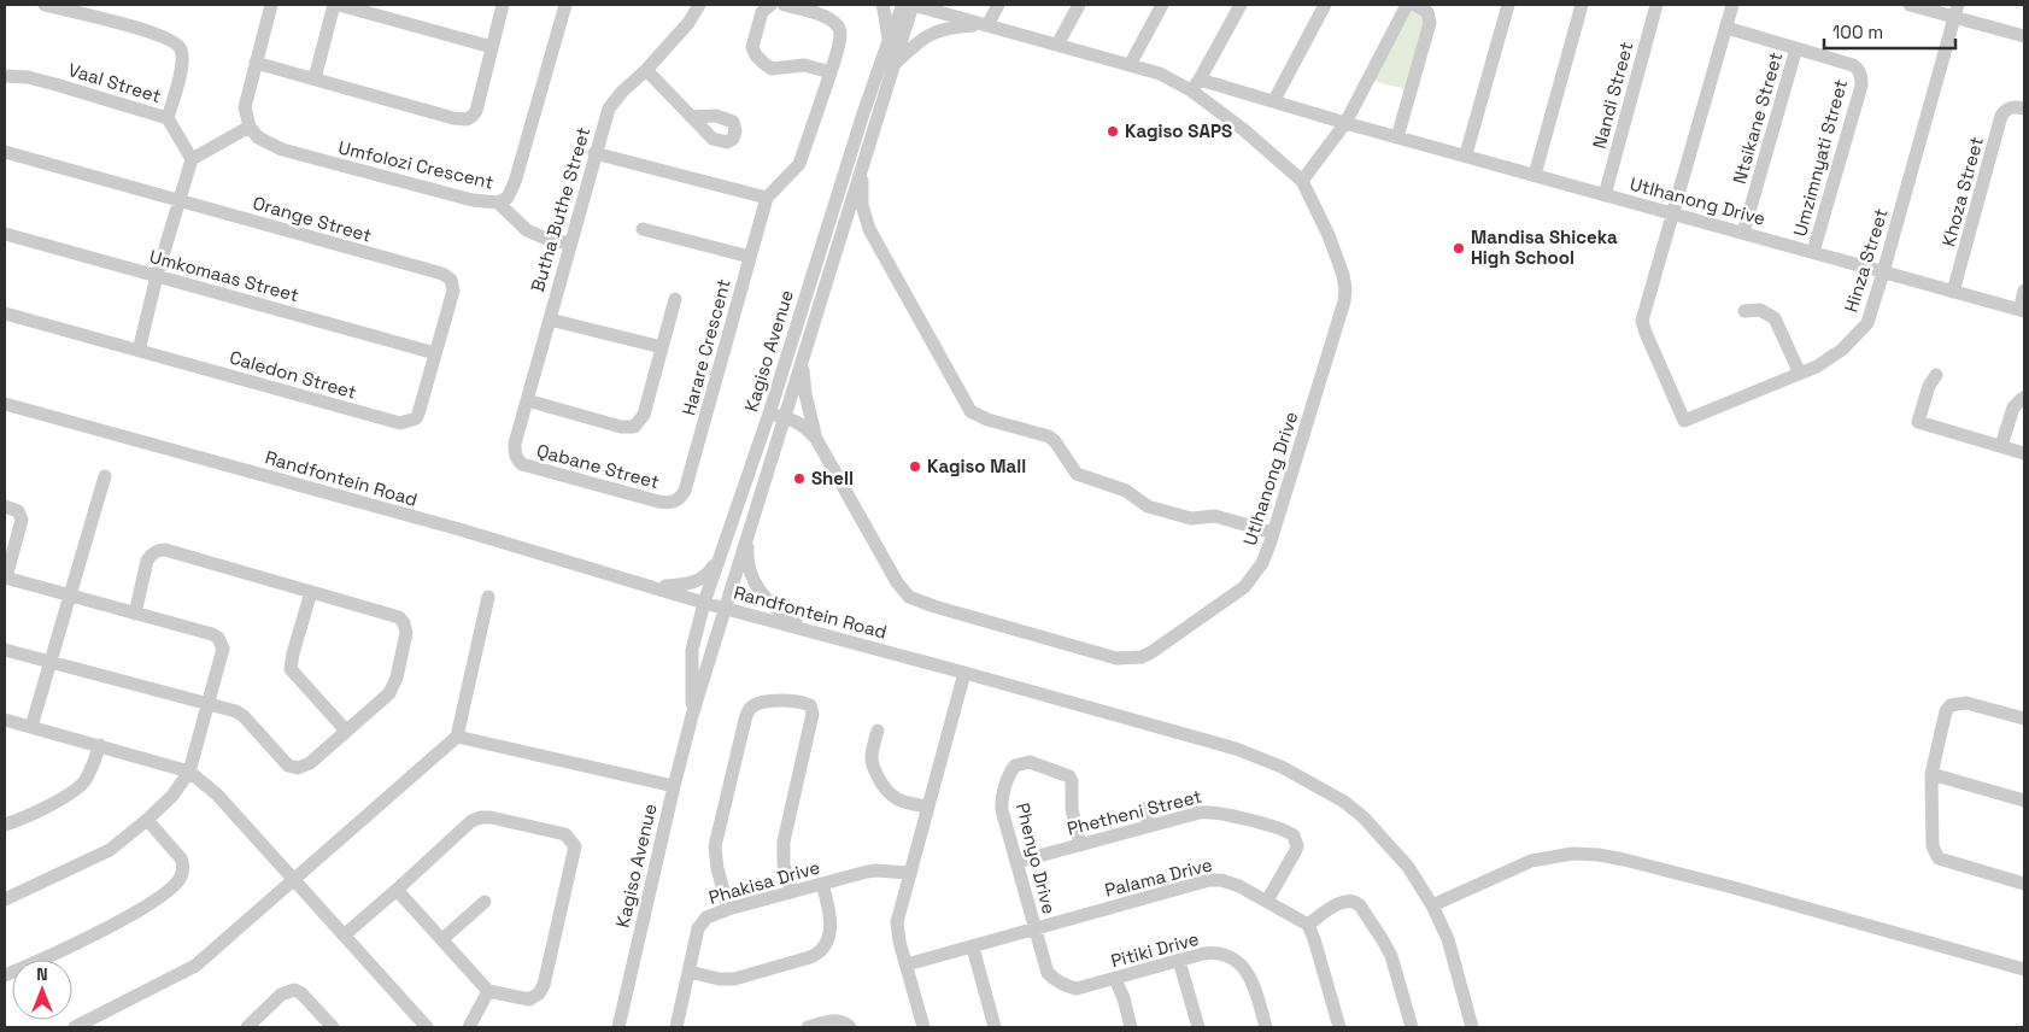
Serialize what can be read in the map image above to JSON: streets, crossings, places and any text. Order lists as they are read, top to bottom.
{
  "streets": {
    "street": [
      "Vaal Street",
      "Nandi Street",
      "Ntsikane Street",
      "Umzimnyati Street",
      "Umfolozi Crescent",
      "Khoza Street",
      "Utlhanong Drive",
      "Butha Buthe Street",
      "Orange Street",
      "Hinza Street",
      "Umkomaas Street",
      "Harare Crescent",
      "Kagiso Avenue",
      "Caledon Street",
      "Qabane Street",
      "Randfontein Road",
      "Phetheni Street",
      "Phenyo Drive",
      "Palama Drive",
      "Phakisa Drive",
      "Pitiki Drive"
    ]
  },
  "crossings": [
    ["Nandi Street", "Utlhanong Drive"],
    ["Ntsikane Street", "Umzimnyati Street"],
    ["Ntsikane Street", "Utlhanong Drive"],
    ["Umzimnyati Street", "Utlhanong Drive"],
    ["Khoza Street", "Utlhanong Drive"],
    ["Utlhanong Drive", "Hinza Street"],
    ["Utlhanong Drive", "Kagiso Avenue"],
    ["Butha Buthe Street", "Qabane Street"],
    ["Orange Street", "Caledon Street"],
    ["Umkomaas Street", "Caledon Street"],
    ["Harare Crescent", "Qabane Street"],
    ["Kagiso Avenue", "Randfontein Road"],
    ["Phetheni Street", "Phenyo Drive"],
    ["Phetheni Street", "Palama Drive"],
    ["Phenyo Drive", "Palama Drive"],
    ["Phenyo Drive", "Pitiki Drive"]
  ],
  "places": [
    "Kagiso SAPS",
    "Mandisa Shiceka High School",
    "Kagiso Mall",
    "Shell"
  ],
  "scale_bar": "100 m",
  "north": "top"
}
